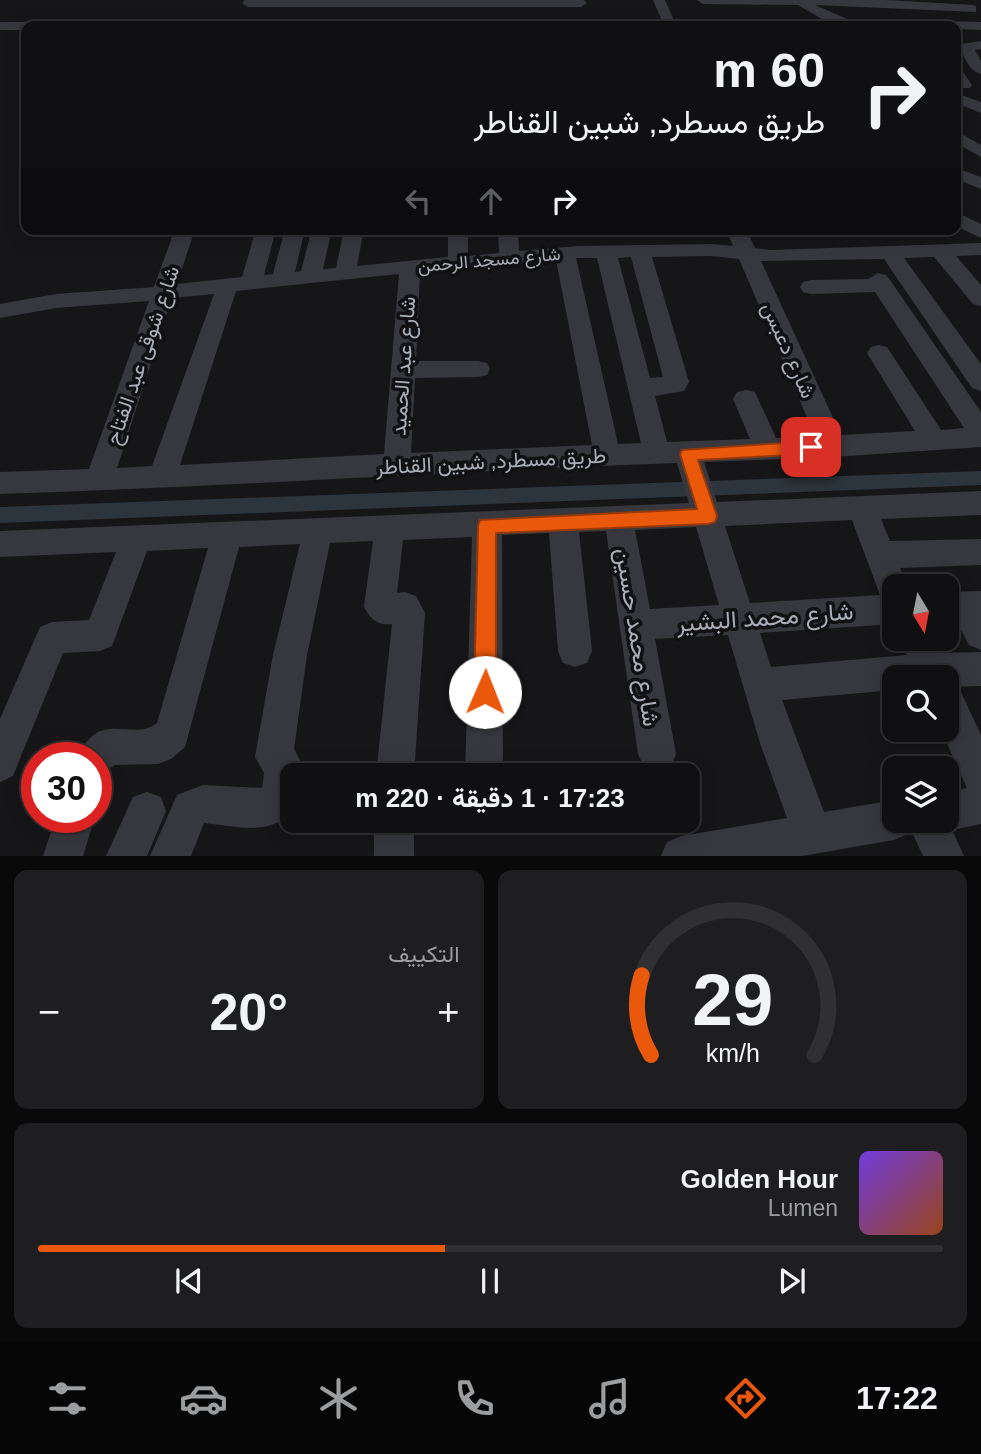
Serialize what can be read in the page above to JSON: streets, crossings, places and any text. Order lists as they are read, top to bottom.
{
  "streets": {
    "street": [
      "شارع مسجد الرحمن",
      "شارع دعبس",
      "شارع شوقى عبد الفتاح",
      "شارع عبد الحميد",
      "طريق مسطرد, شبين القناطر",
      "شارع محمد البشير",
      "شارع محمد حسين"
    ]
  },
  "crossings": [
    ["شارع مسجد الرحمن", "شارع دعبس"],
    ["شارع مسجد الرحمن", "شارع شوقى عبد الفتاح"],
    ["شارع مسجد الرحمن", "شارع عبد الحميد"],
    ["شارع دعبس", "طريق مسطرد, شبين القناطر"],
    ["شارع شوقى عبد الفتاح", "طريق مسطرد, شبين القناطر"],
    ["شارع عبد الحميد", "طريق مسطرد, شبين القناطر"],
    ["شارع محمد البشير", "شارع محمد حسين"]
  ],
  "north": "bottom",
  "page": {
    "turn": ["60 m", "طريق مسطرد, شبين القناطر"],
    "limit": "30",
    "trip": "17:23 · 1 دقيقة · 220 m",
    "tile": "التكييف",
    "heat": ["−", "20°", "+"],
    "song": ["Golden Hour", "Lumen"],
    "tabs": "17:22",
    "gauge": ["29", "km/h"]
  }
}
